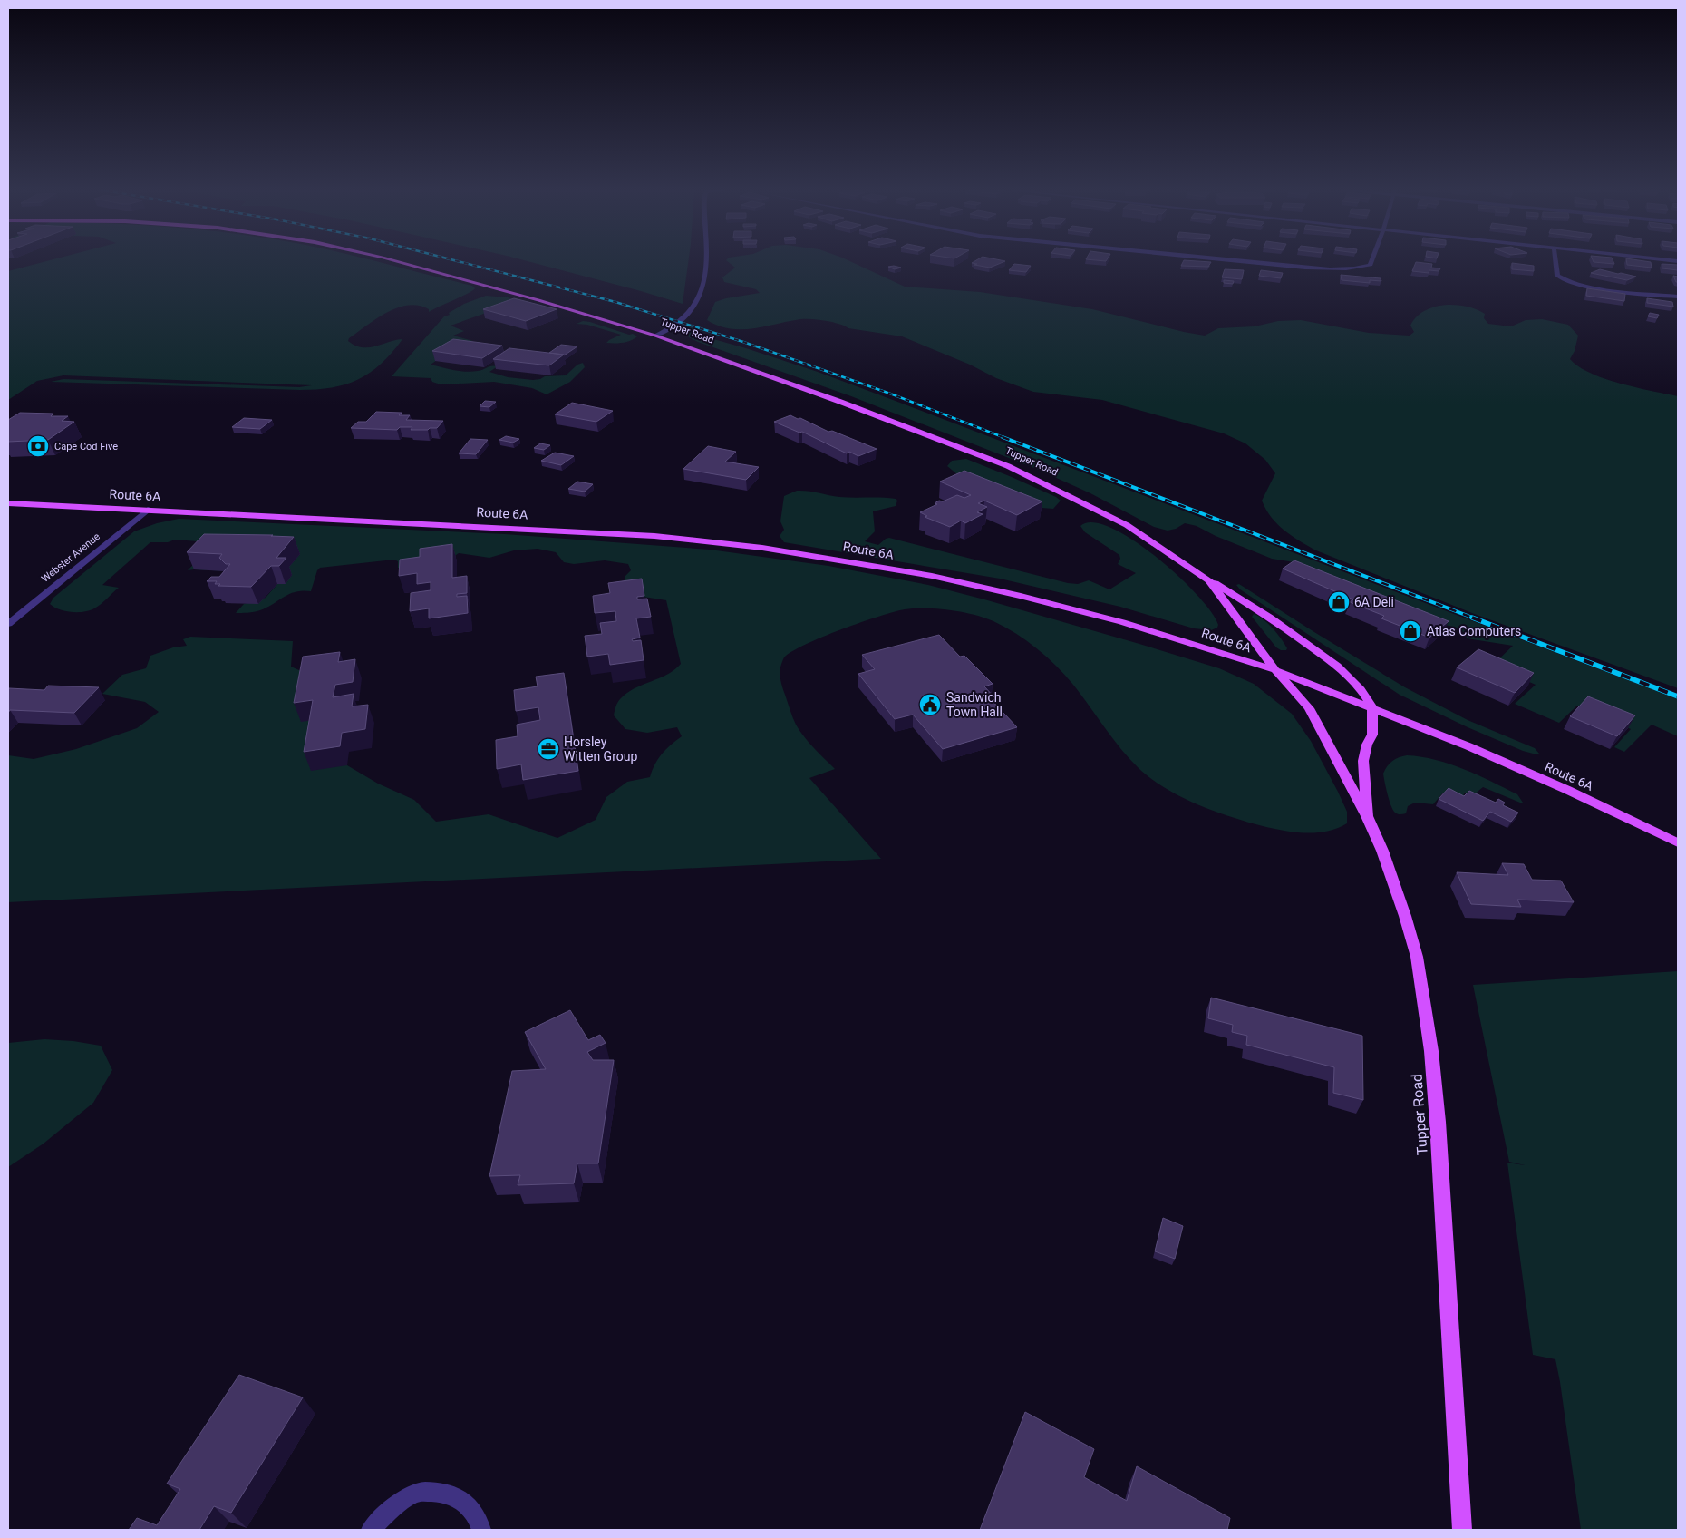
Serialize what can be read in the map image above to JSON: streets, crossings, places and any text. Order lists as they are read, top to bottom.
{
  "streets": {
    "main road": ["Tupper Road", "Route 6A"],
    "street": ["Webster Avenue"]
  },
  "crossings": [
    ["Tupper Road", "Route 6A"],
    ["Route 6A", "Webster Avenue"]
  ],
  "places": {
    "bank": ["Cape Cod Five"],
    "shop": ["6A Deli", "Atlas Computers"],
    "public building": ["Sandwich Town Hall"],
    "office": ["Horsley Witten Group"]
  }
}
